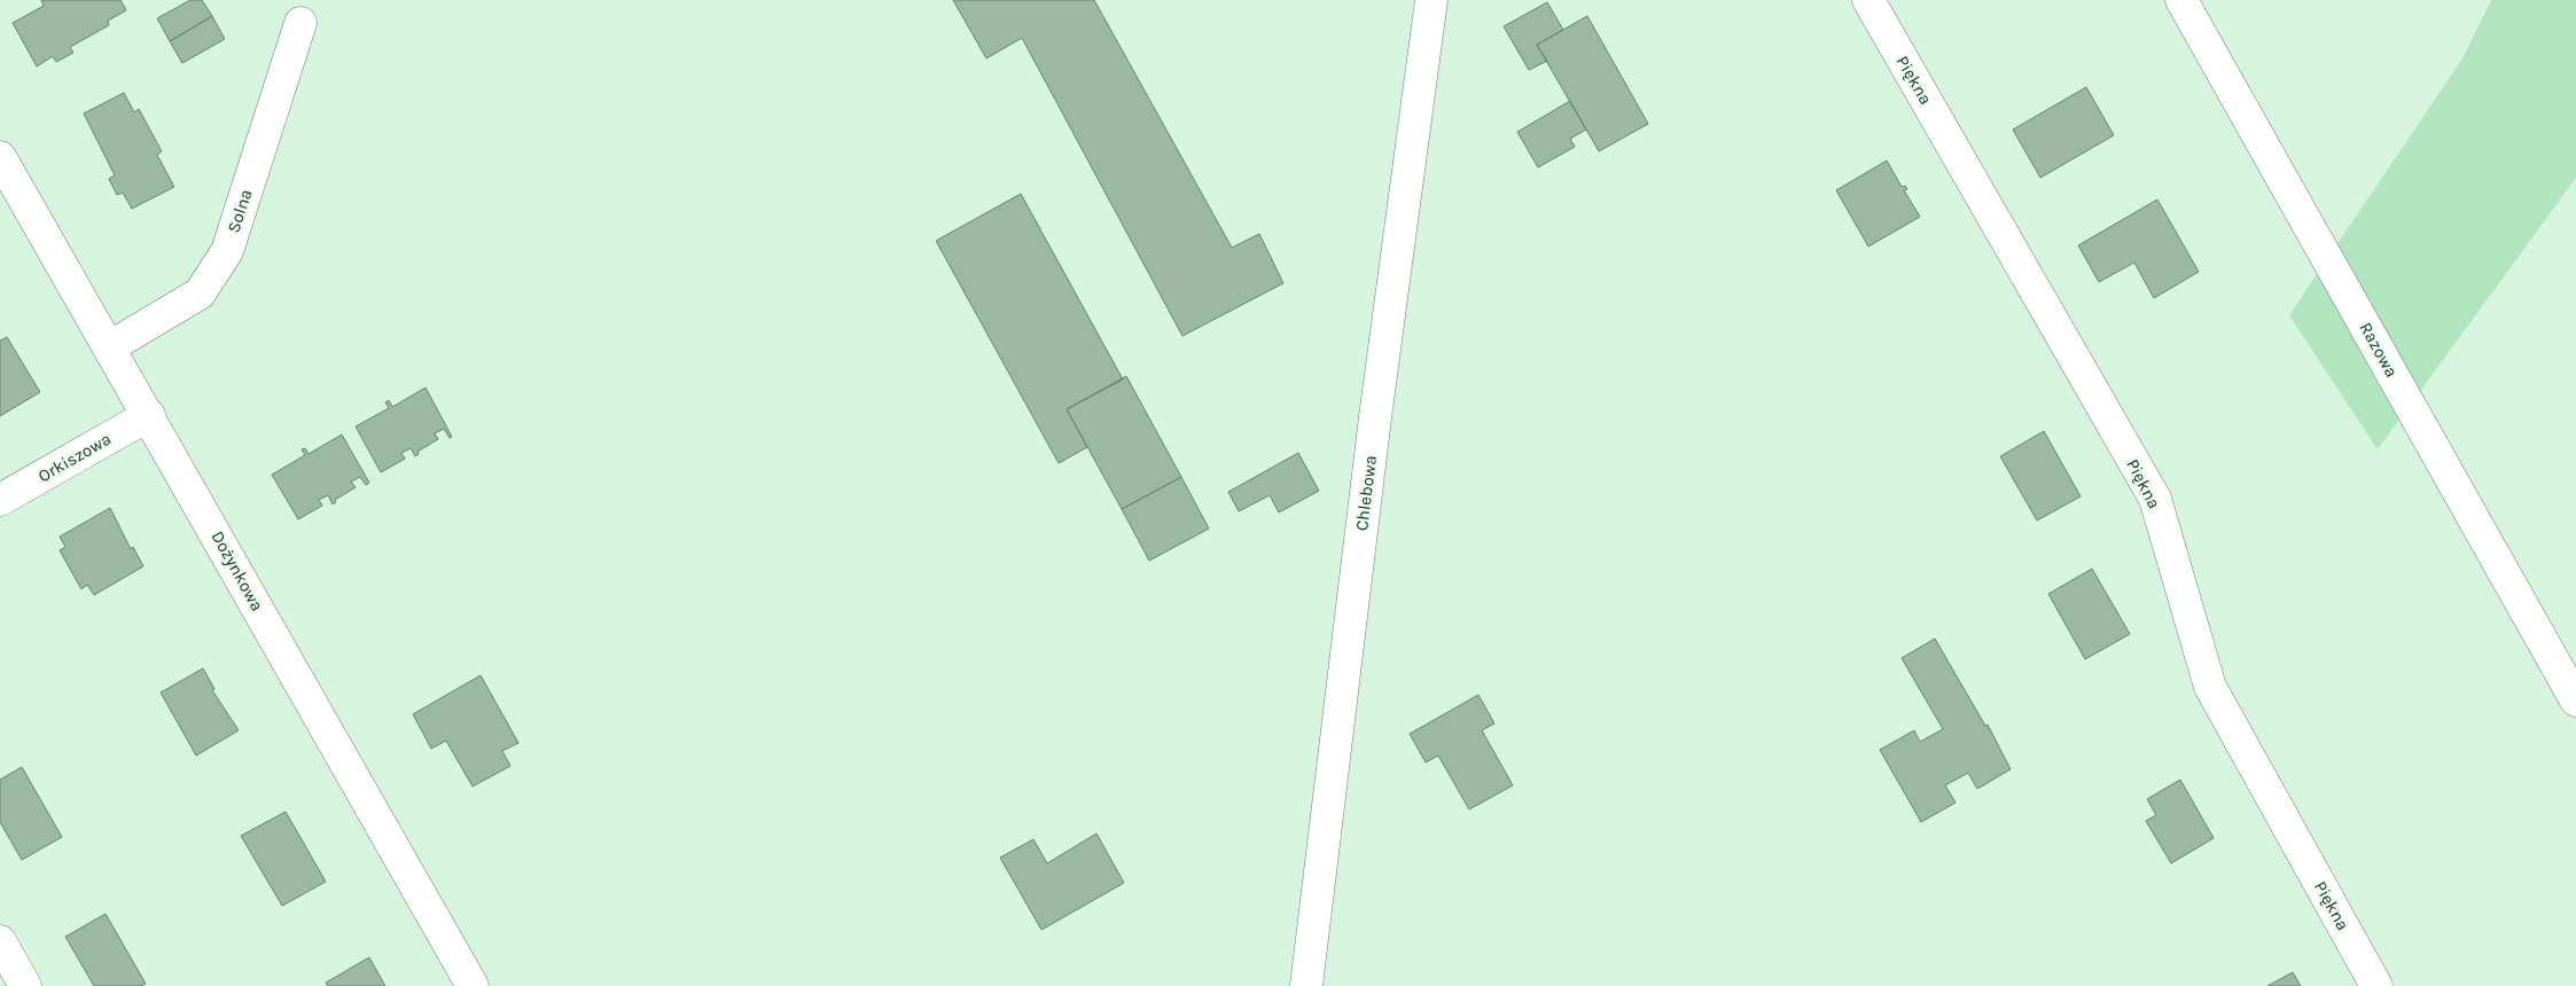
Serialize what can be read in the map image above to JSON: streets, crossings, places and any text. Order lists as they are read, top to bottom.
{
  "streets": {
    "street": [
      "Piękna",
      "Solna",
      "Razowa",
      "Orkiszowa",
      "Chlebowa",
      "Dożynkowa"
    ]
  },
  "crossings": [
    ["Solna", "Dożynkowa"],
    ["Orkiszowa", "Dożynkowa"]
  ]
}
